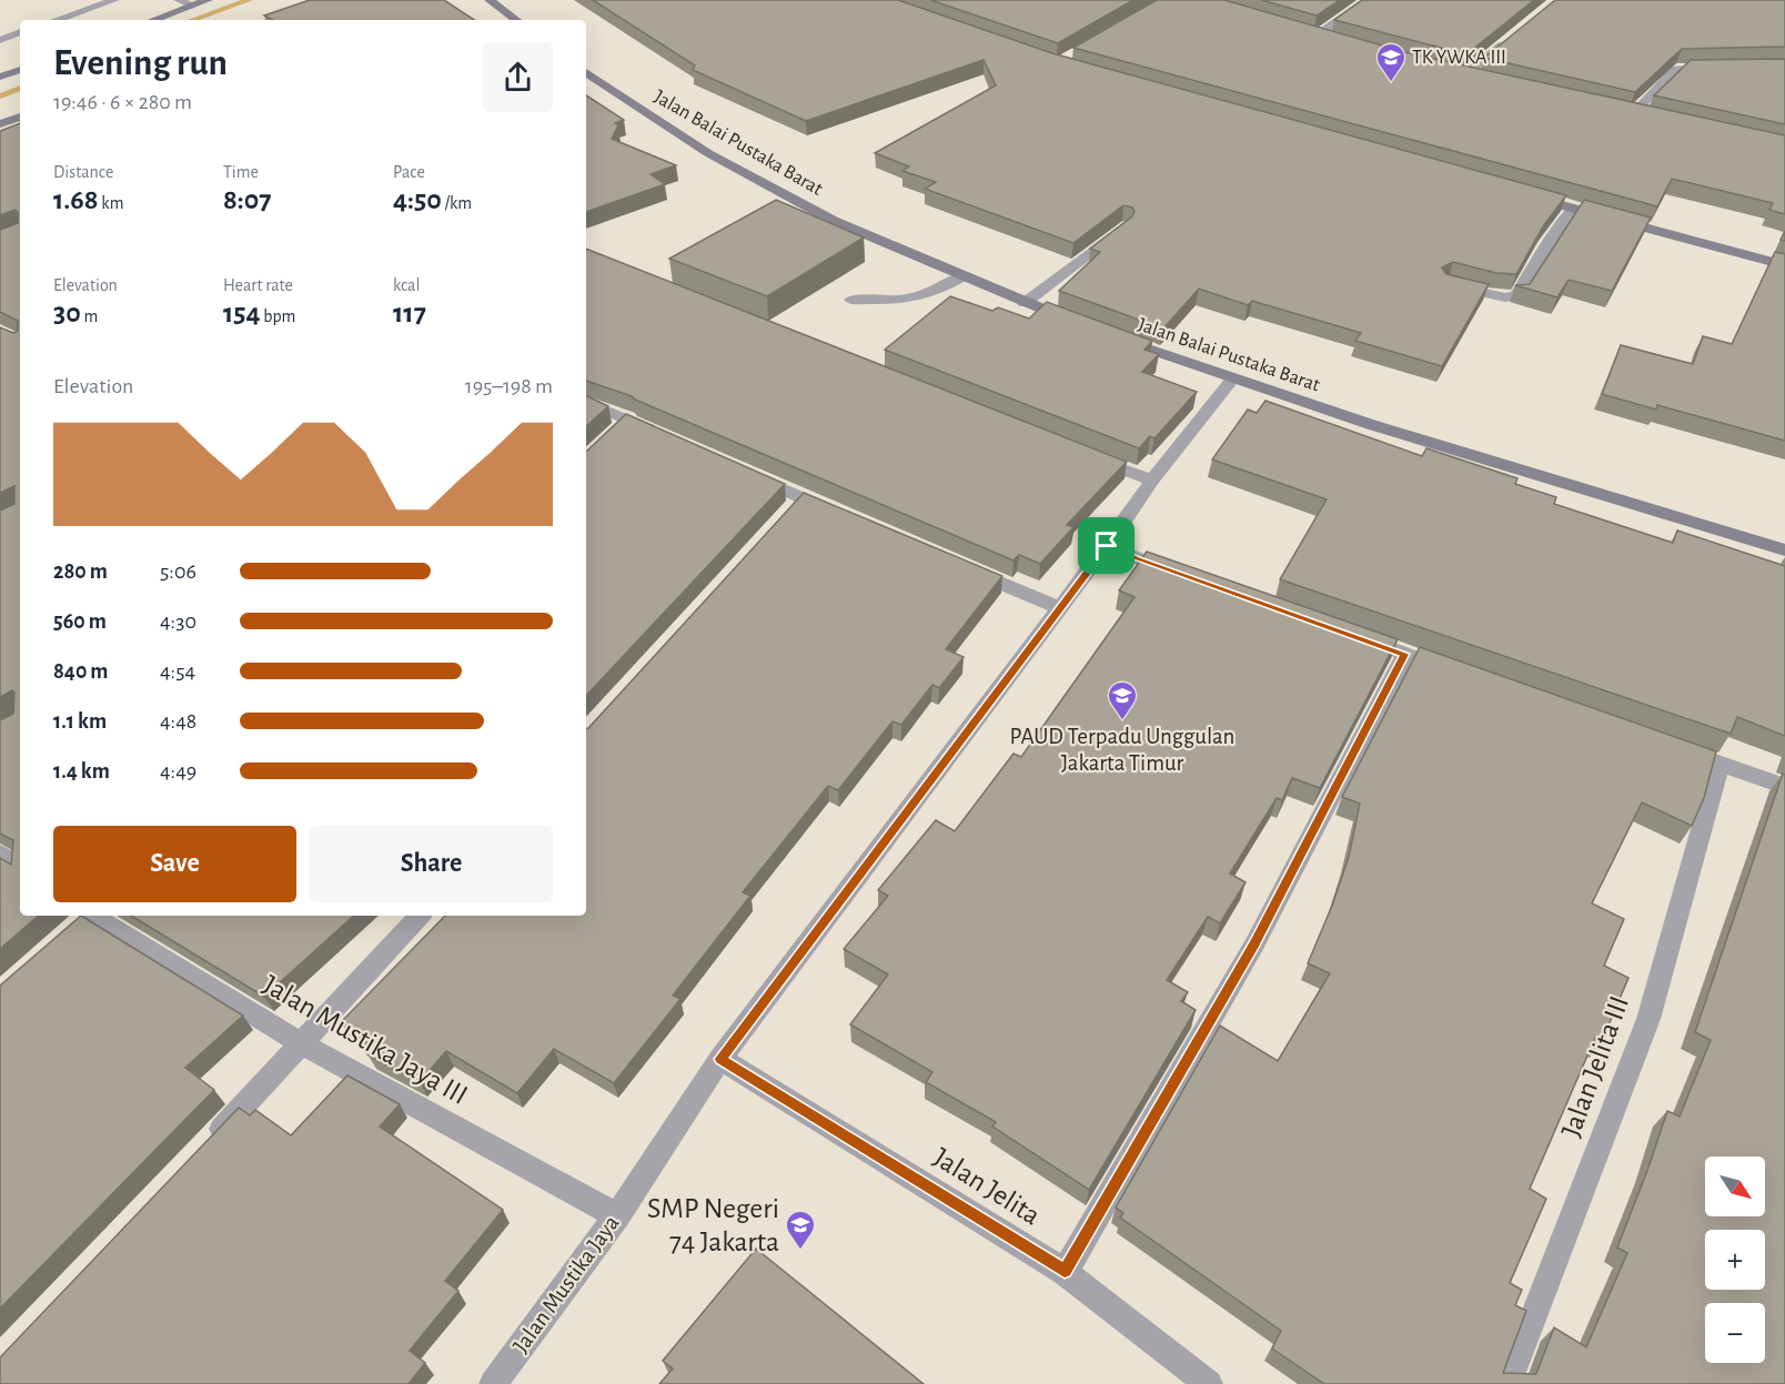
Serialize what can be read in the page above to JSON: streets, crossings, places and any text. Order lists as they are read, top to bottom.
{
  "streets": {
    "street": [
      "Jalan Balai Pustaka Barat",
      "Jalan Mustika Jaya III",
      "Jalan Jelita III",
      "Jalan Jelita",
      "Jalan Mustika Jaya"
    ]
  },
  "crossings": [
    ["Jalan Balai Pustaka Barat", "Jalan Mustika Jaya"],
    ["Jalan Mustika Jaya III", "Jalan Mustika Jaya"],
    ["Jalan Jelita", "Jalan Mustika Jaya"]
  ],
  "places": {
    "school or university": ["TK YWKA III", "PAUD Terpadu Unggulan Jakarta Timur", "SMP Negeri 74 Jakarta"]
  },
  "north": "bottom right",
  "page": {
    "heading": ["Evening run", "19:46 · 6 × 280 m"],
    "stats": [
      ["Distance", "1.68 km"],
      ["Time", "8:07"],
      ["Pace", "4:50 /km"],
      ["Elevation", "30 m"],
      ["Heart rate", "154 bpm"],
      ["kcal", "117"]
    ],
    "chart": ["Elevation", "195–198 m"],
    "list": [
      {
        "name": "280 m",
        "note": "5:06"
      },
      {
        "name": "560 m",
        "note": "4:30"
      },
      {
        "name": "840 m",
        "note": "4:54"
      },
      {
        "name": "1.1 km",
        "note": "4:48"
      },
      {
        "name": "1.4 km",
        "note": "4:49"
      }
    ],
    "buttons": ["Save", "Share"],
    "map_buttons": ["+", "−"]
  }
}
